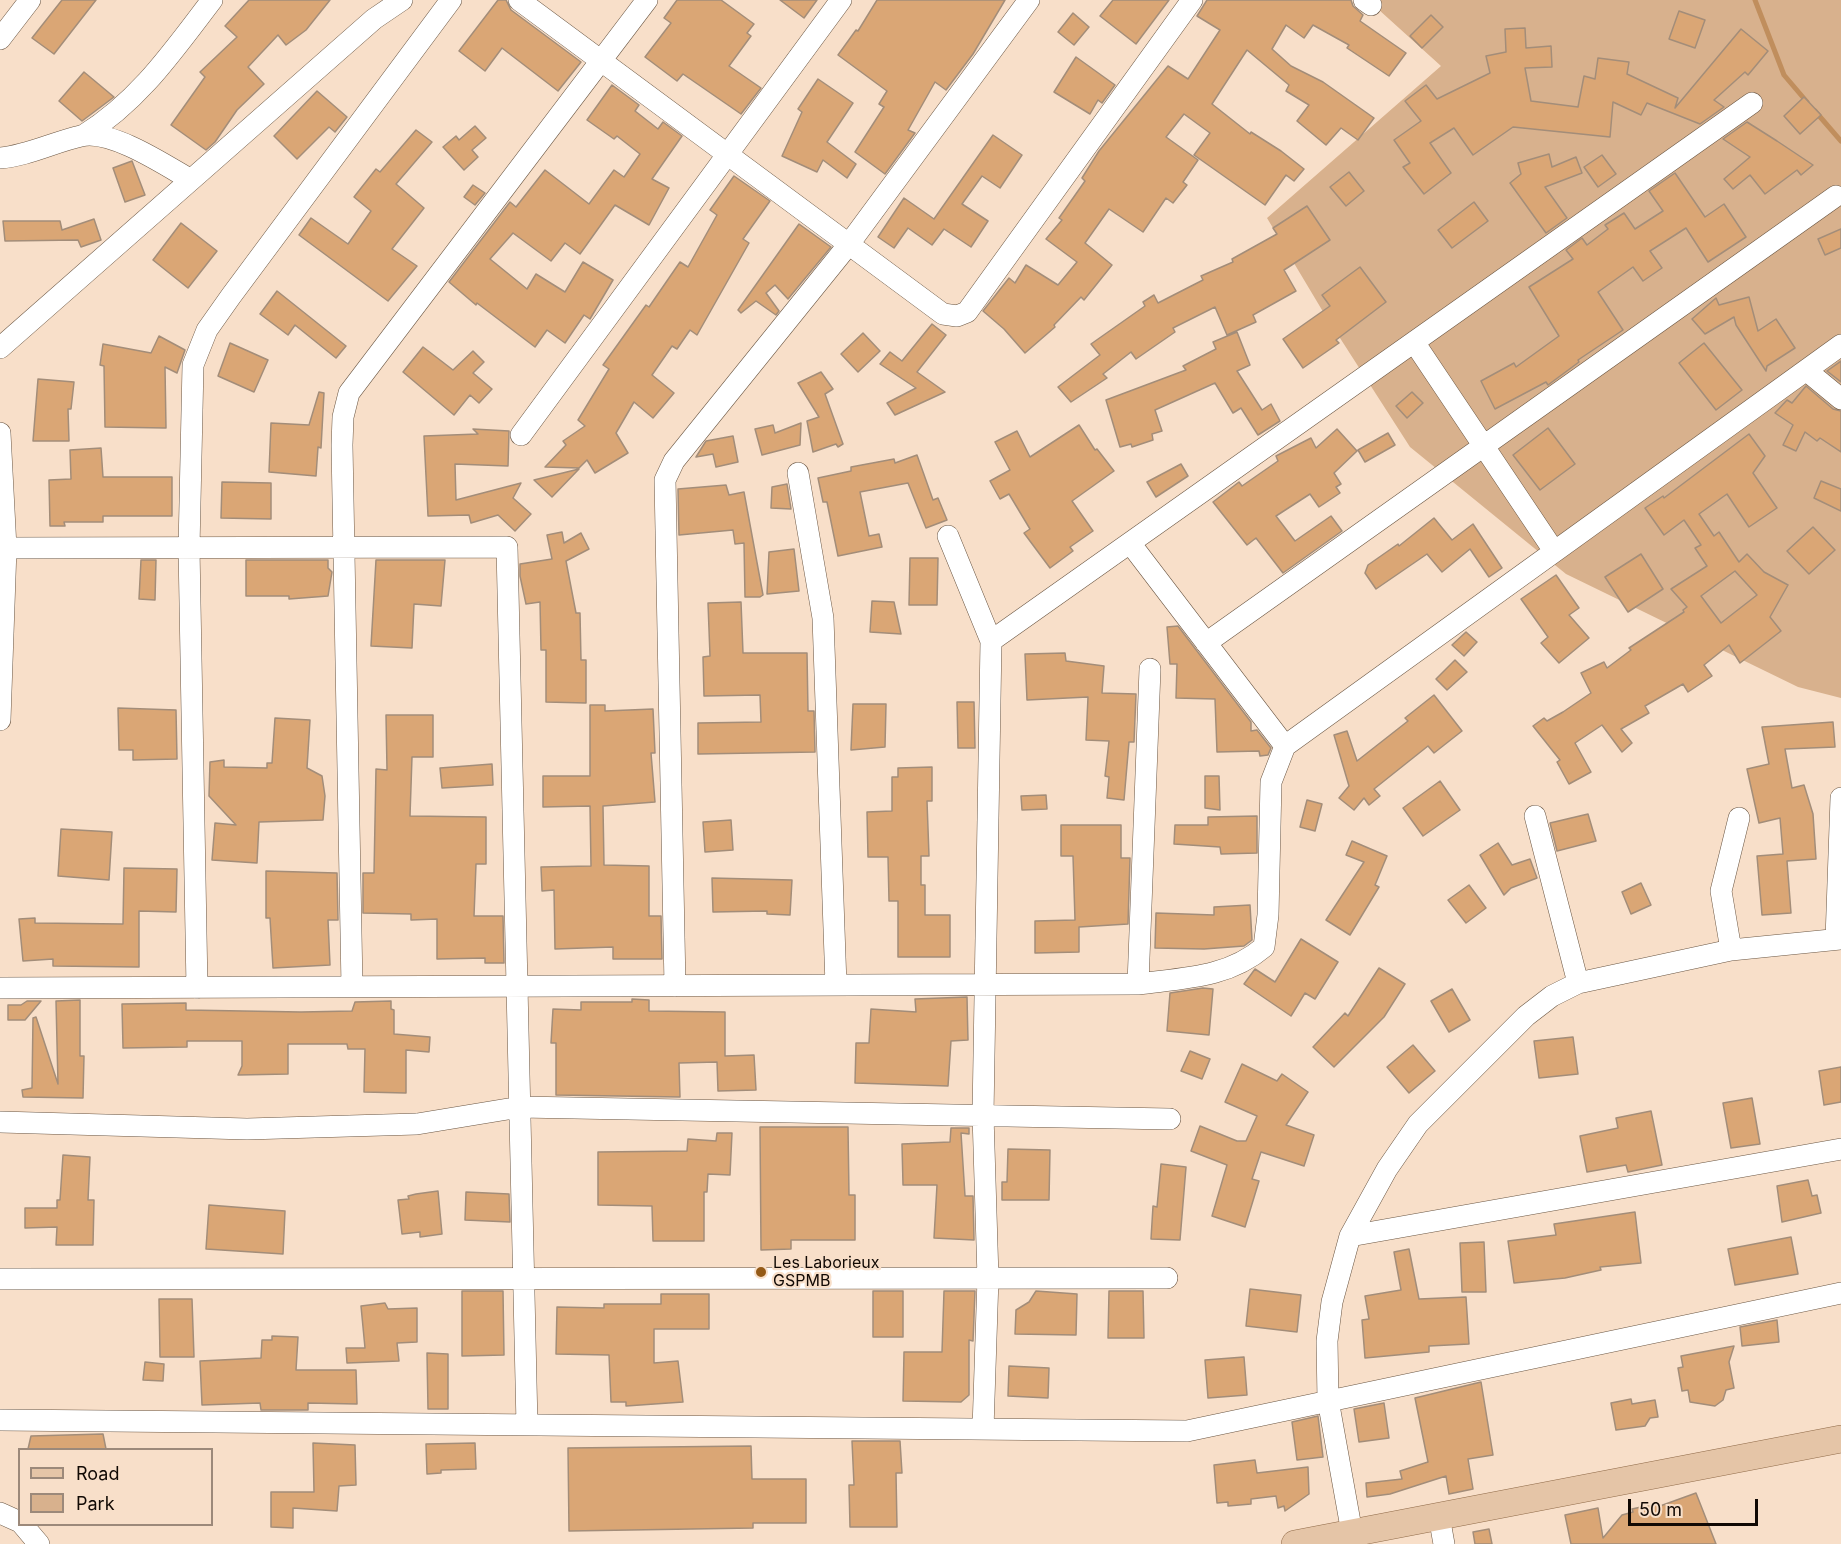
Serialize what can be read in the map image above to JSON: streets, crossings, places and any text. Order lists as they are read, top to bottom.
{
  "places": ["Les Laborieux GSPMB"],
  "legend": ["Road", "Park"],
  "scale_bar": "50 m"
}
